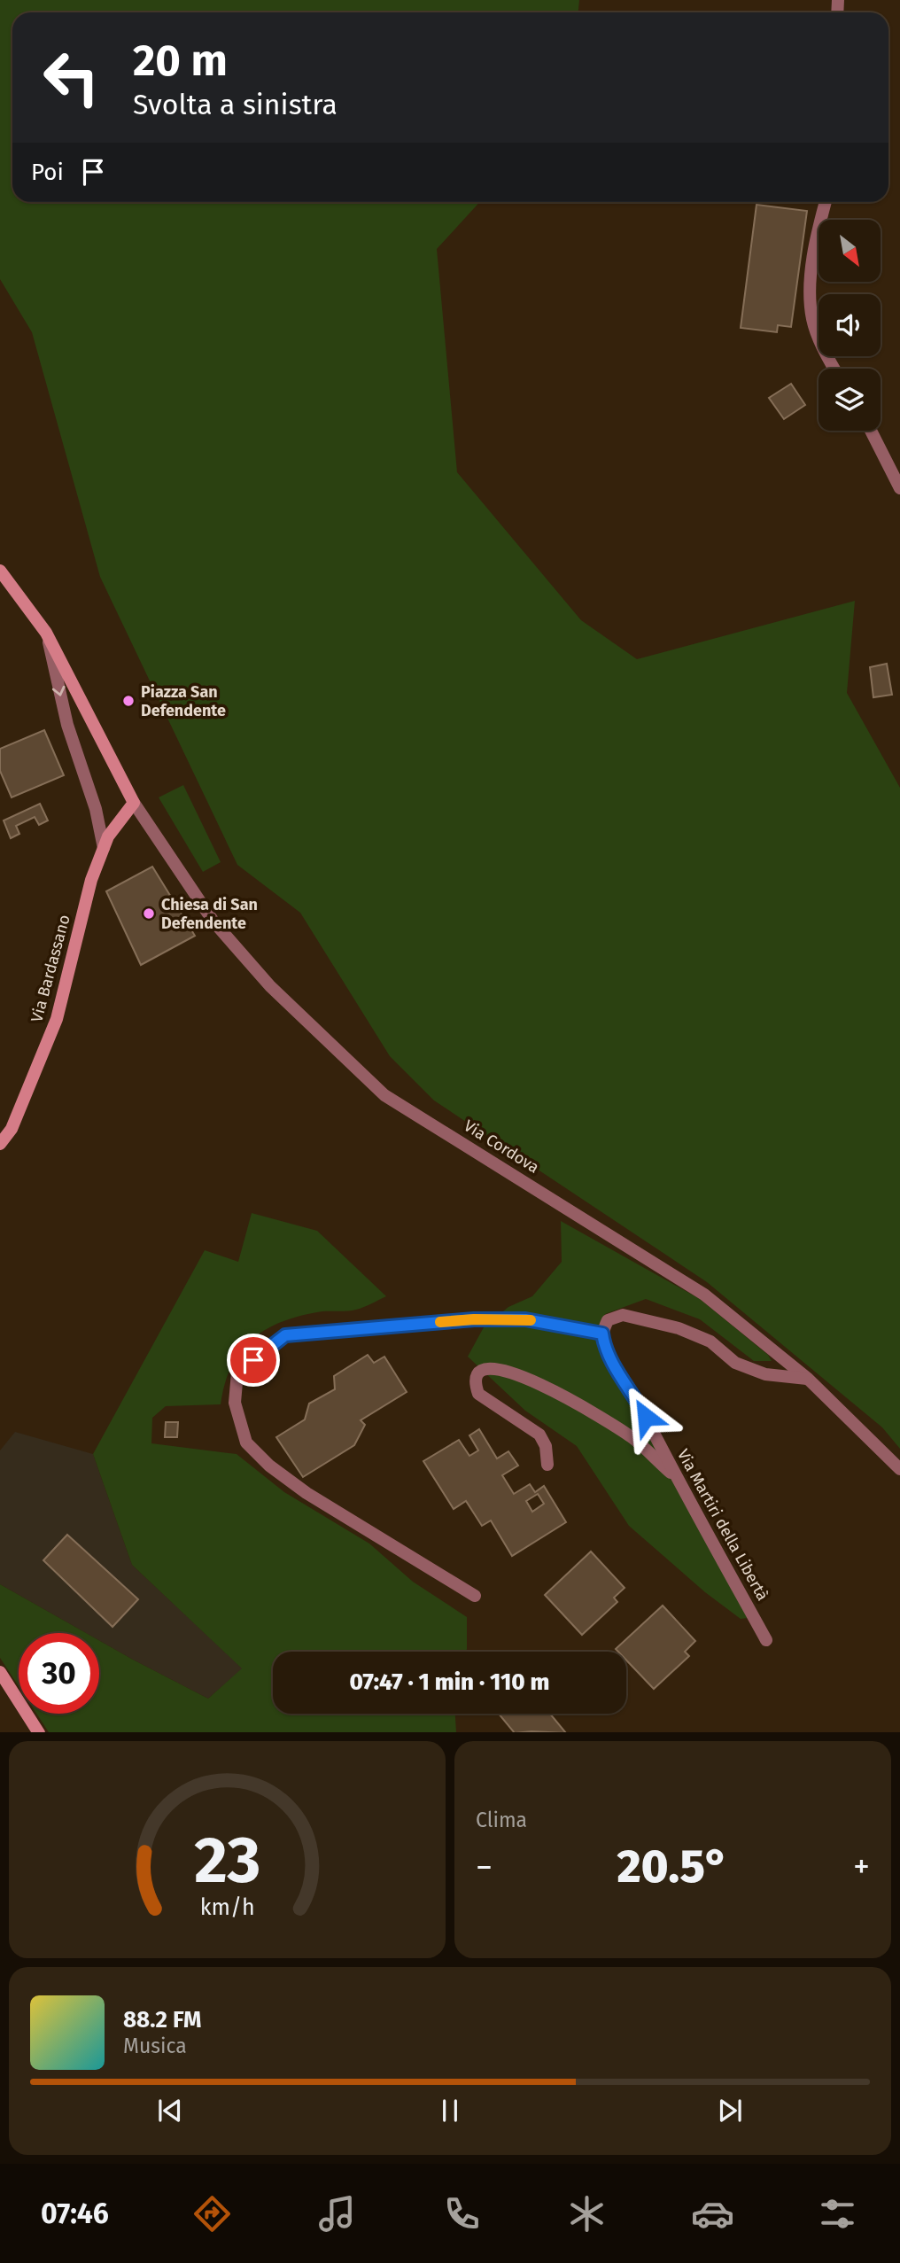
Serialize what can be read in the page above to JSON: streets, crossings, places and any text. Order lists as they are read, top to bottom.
{
  "streets": {
    "street": ["Via Bardassano", "Via Cordova", "Via Martiri della Libertà"]
  },
  "crossings": [
    ["Via Bardassano", "Via Cordova"]
  ],
  "places": ["Piazza San Defendente", "Chiesa di San Defendente"],
  "north": "bottom right",
  "page": {
    "turn": ["20 m", "Svolta a sinistra"],
    "then": "Poi",
    "limit": "30",
    "trip": "07:47 · 1 min · 110 m",
    "tile": "Clima",
    "heat": ["−", "20.5°", "+"],
    "song": ["88.2 FM", "Musica"],
    "tabs": "07:46",
    "gauge": ["23", "km/h"]
  }
}
